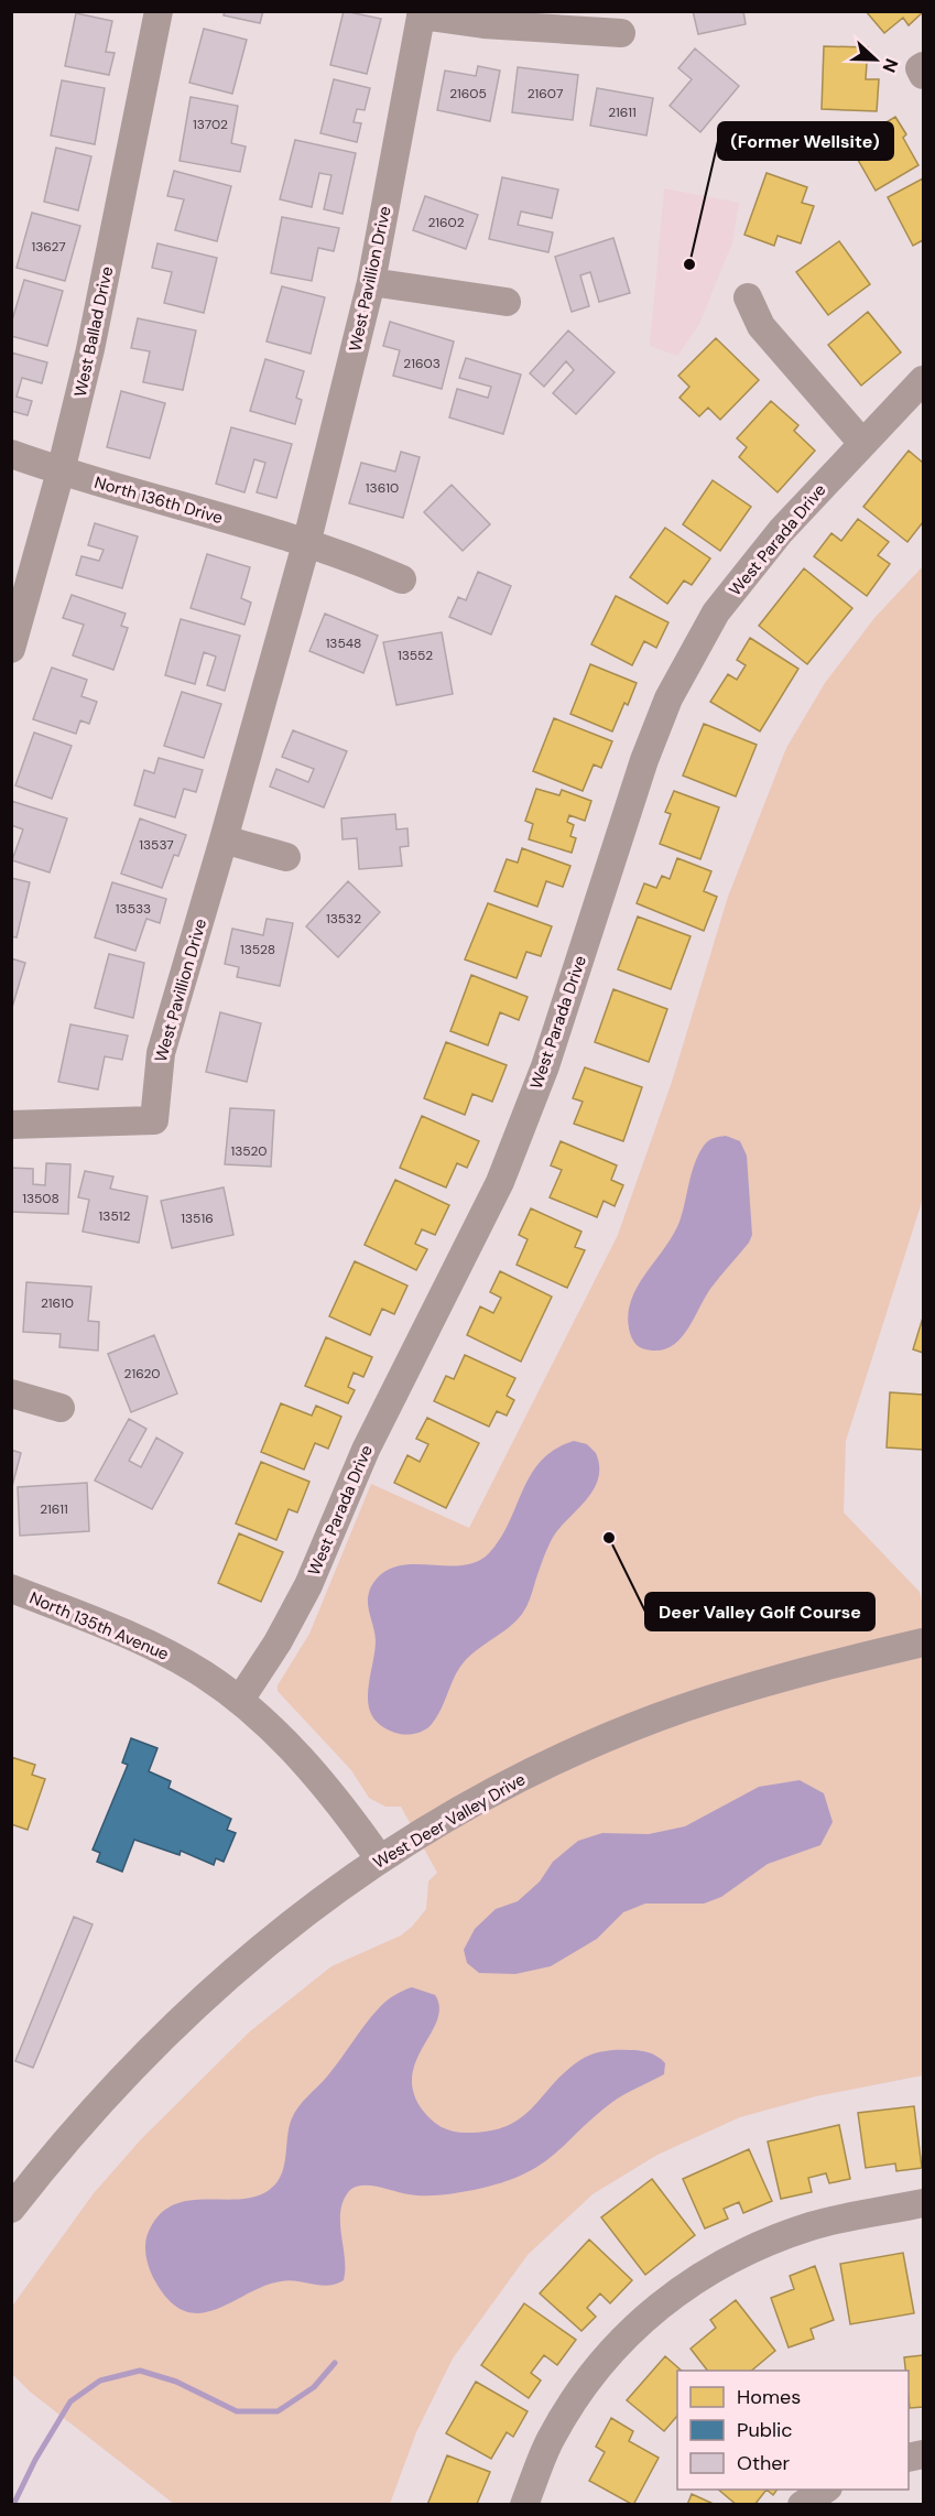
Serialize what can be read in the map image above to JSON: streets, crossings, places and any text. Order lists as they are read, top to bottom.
{
  "streets": {
    "street": [
      "West Pavillion Drive",
      "West Ballad Drive",
      "North 136th Drive",
      "West Parada Drive",
      "North 135th Avenue",
      "West Deer Valley Drive"
    ]
  },
  "crossings": [
    ["West Pavillion Drive", "North 136th Drive"],
    ["West Ballad Drive", "North 136th Drive"],
    ["West Parada Drive", "North 135th Avenue"],
    ["North 135th Avenue", "West Deer Valley Drive"]
  ],
  "places": ["(Former Wellsite)", "Deer Valley Golf Course"],
  "house_numbers": [
    "21605",
    "21607",
    "21611",
    "13702",
    "21602",
    "13627",
    "21603",
    "13610",
    "13548",
    "13552",
    "13537",
    "13533",
    "13532",
    "13528",
    "13520",
    "13508",
    "13512",
    "13516",
    "21610",
    "21620",
    "21611"
  ],
  "legend": ["Homes", "Public", "Other"],
  "north": "right"
}
